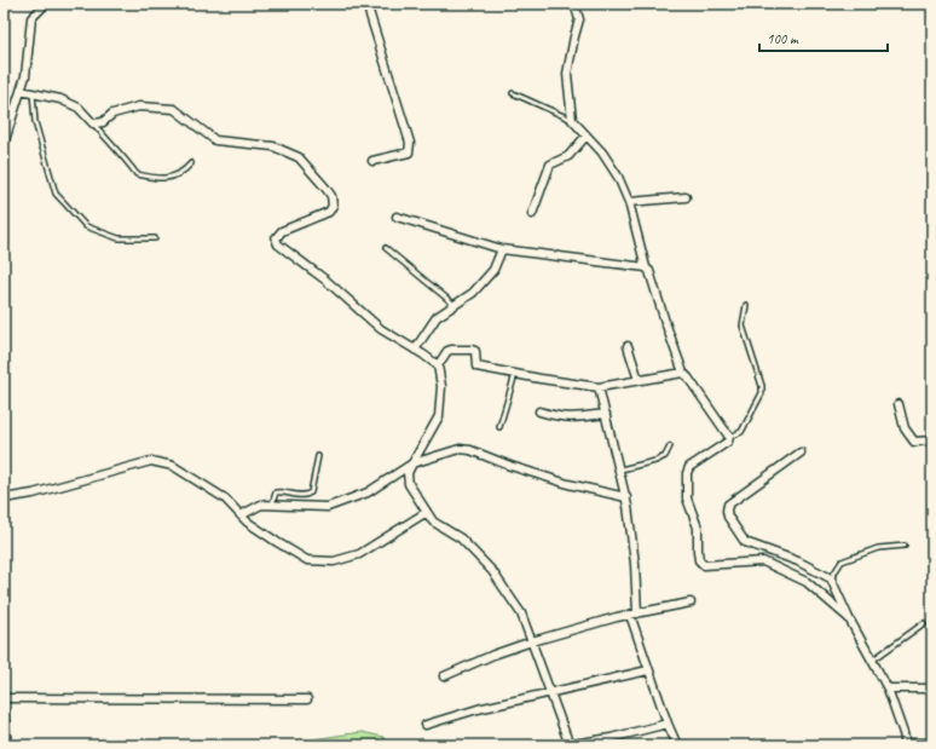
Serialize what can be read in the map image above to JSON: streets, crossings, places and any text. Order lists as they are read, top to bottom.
{
  "scale_bar": "100 m"
}
